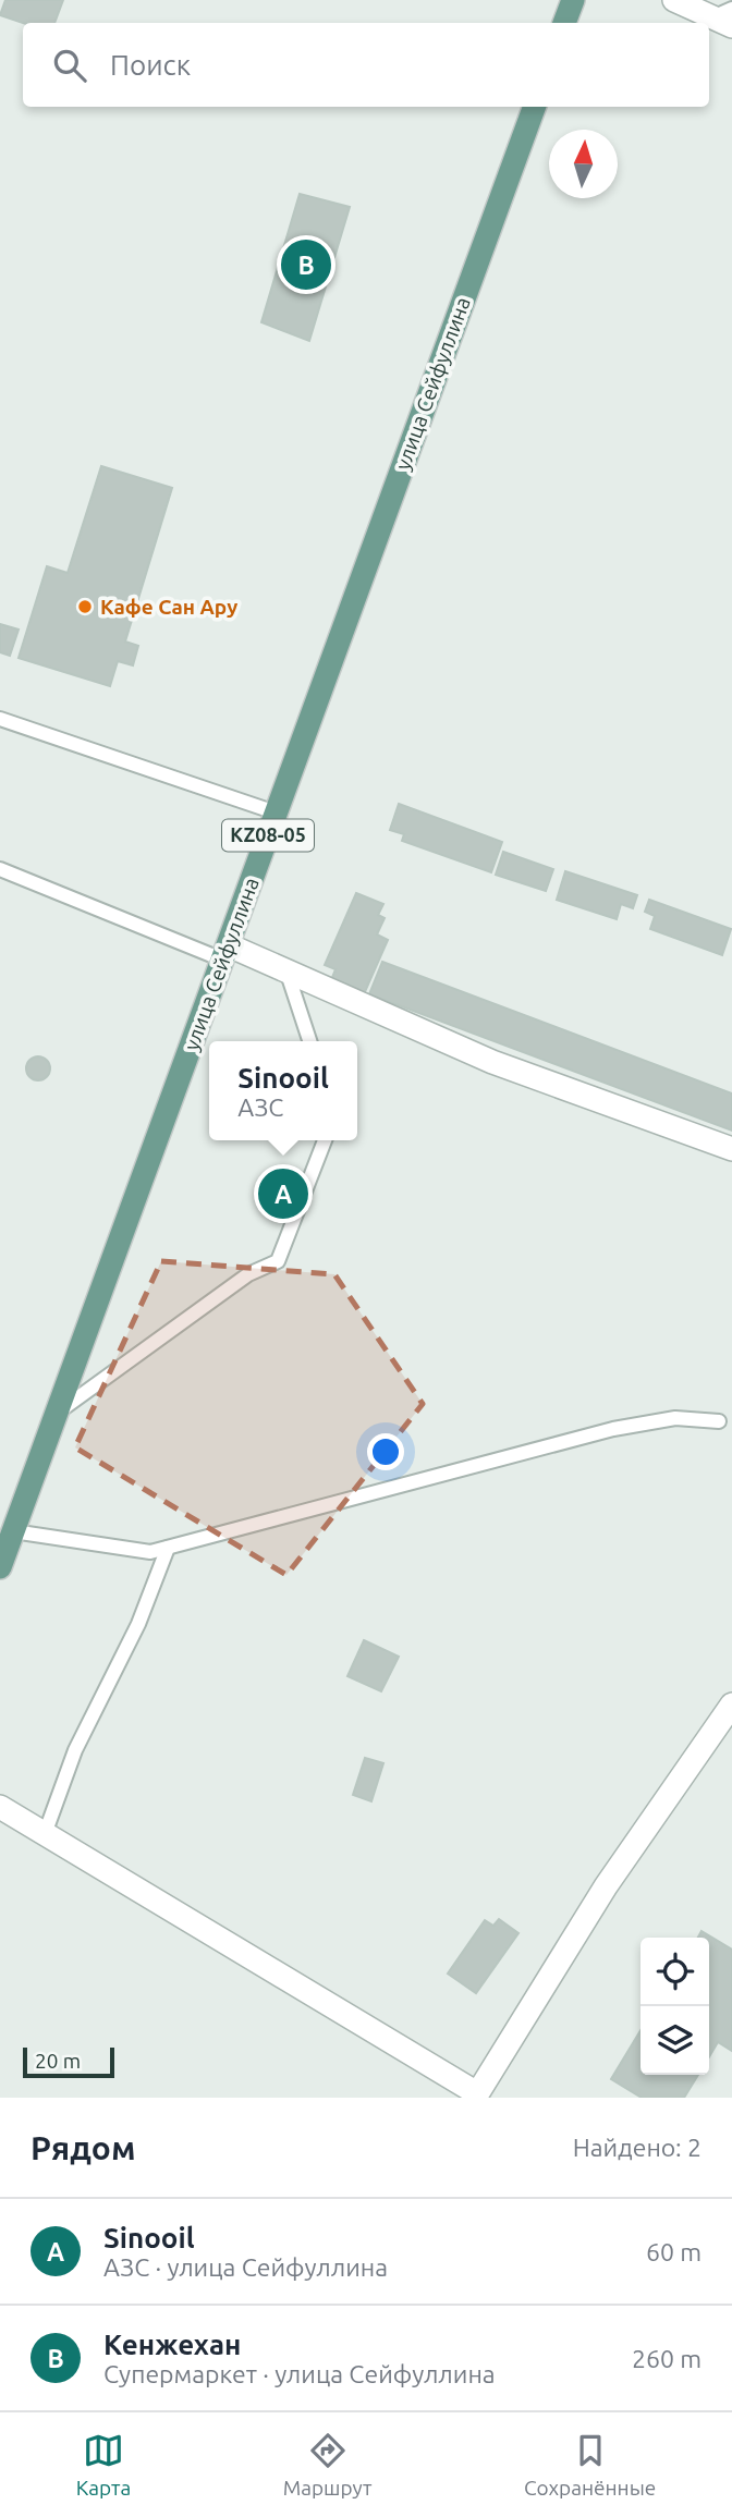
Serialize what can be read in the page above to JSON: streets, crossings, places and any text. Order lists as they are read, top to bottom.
{
  "streets": {
    "main road": ["улица Сейфуллина", "KZ08-05"]
  },
  "places": ["Кафе Сан Ару"],
  "scale_bar": "20 m",
  "north": "top",
  "page": {
    "search": "Поиск",
    "pins": ["B", "A"],
    "popup": ["Sinooil", "АЗС"],
    "scale": "20 m",
    "heading": ["Рядом", "Найдено: 2"],
    "list": [
      {
        "mark": "A",
        "name": "Sinooil",
        "note": "АЗС · улица Сейфуллина",
        "value": "60 m"
      },
      {
        "mark": "B",
        "name": "Кенжехан",
        "note": "Супермаркет · улица Сейфуллина",
        "value": "260 m"
      }
    ],
    "nav": ["Карта", "Маршрут", "Сохранённые"]
  }
}
